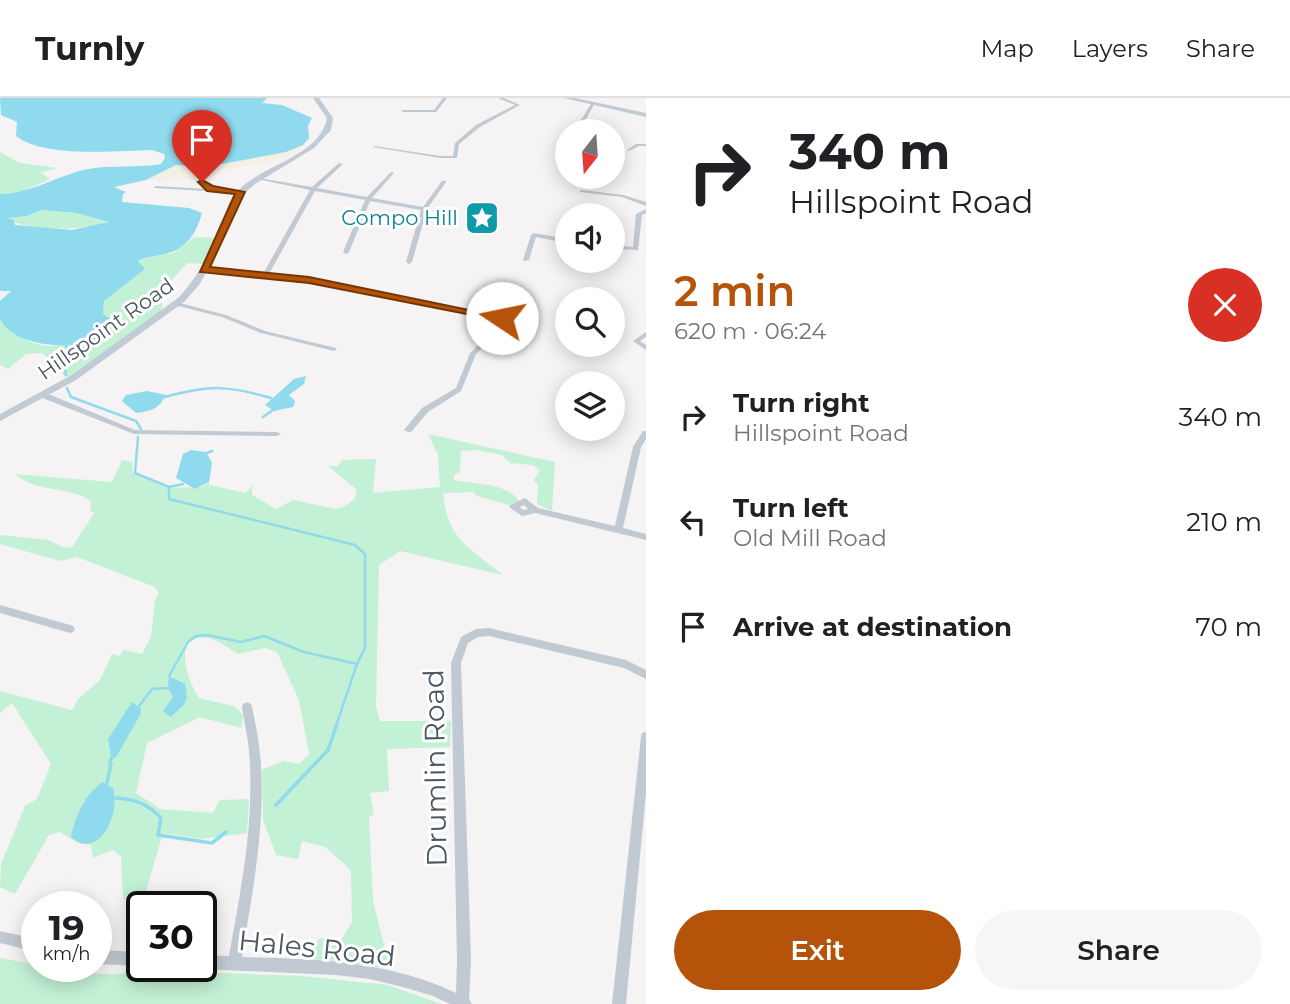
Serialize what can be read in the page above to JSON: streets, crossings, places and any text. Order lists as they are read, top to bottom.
{
  "streets": {
    "street": ["Hillspoint Road", "Drumlin Road", "Hales Road"]
  },
  "crossings": [
    ["Drumlin Road", "Hales Road"]
  ],
  "places": {
    "place": ["Compo Hill"]
  },
  "north": "bottom",
  "page": {
    "header": "Turnly",
    "nav": ["Map", "Layers", "Share"],
    "turn": ["340 m", "Hillspoint Road"],
    "heading": ["2 min", "620 m · 06:24"],
    "list": [
      {
        "name": "Turn right",
        "note": "Hillspoint Road",
        "value": "340 m"
      },
      {
        "name": "Turn left",
        "note": "Old Mill Road",
        "value": "210 m"
      },
      {
        "name": "Arrive at destination",
        "value": "70 m"
      }
    ],
    "speed": "19 km/h",
    "limit": "30",
    "buttons": ["Exit", "Share"]
  }
}
